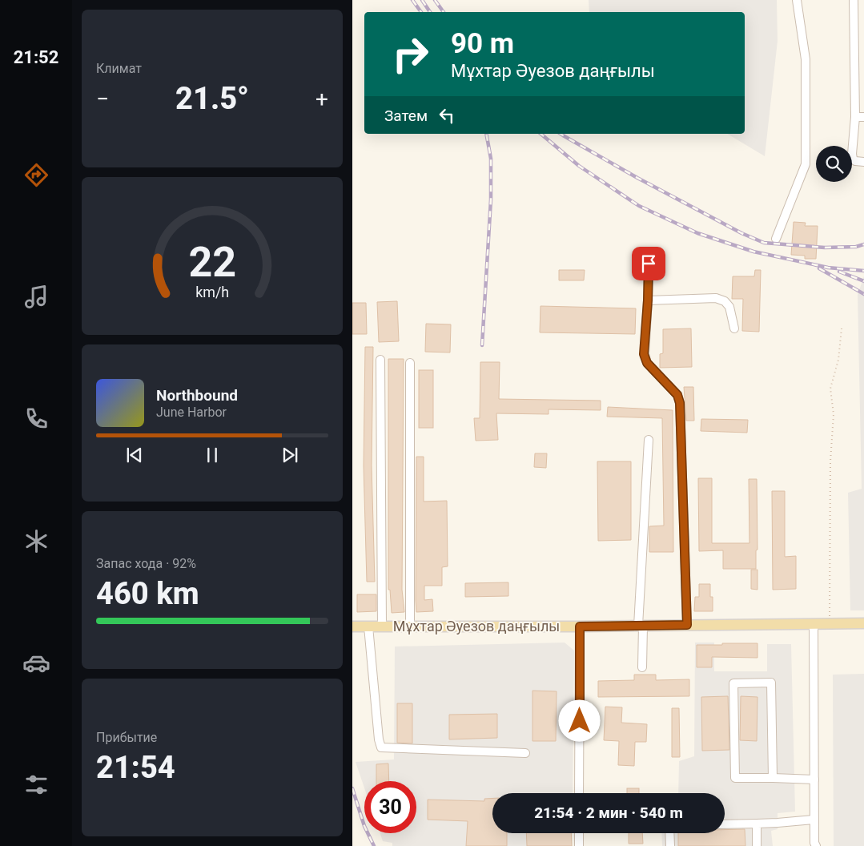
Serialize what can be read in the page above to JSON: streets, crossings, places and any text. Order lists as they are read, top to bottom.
{
  "streets": {
    "main road": ["Мұхтар Әуезов даңғылы"]
  },
  "page": {
    "tabs": "21:52",
    "tile": [
      "Климат",
      ["Запас хода · 92%", "460 km"],
      ["Прибытие", "21:54"]
    ],
    "turn": ["90 m", "Мұхтар Әуезов даңғылы"],
    "heat": ["−", "21.5°", "+"],
    "then": "Затем",
    "song": ["Northbound", "June Harbor"],
    "limit": "30",
    "trip": "21:54 · 2 мин · 540 m",
    "gauge": ["22", "km/h"]
  }
}
